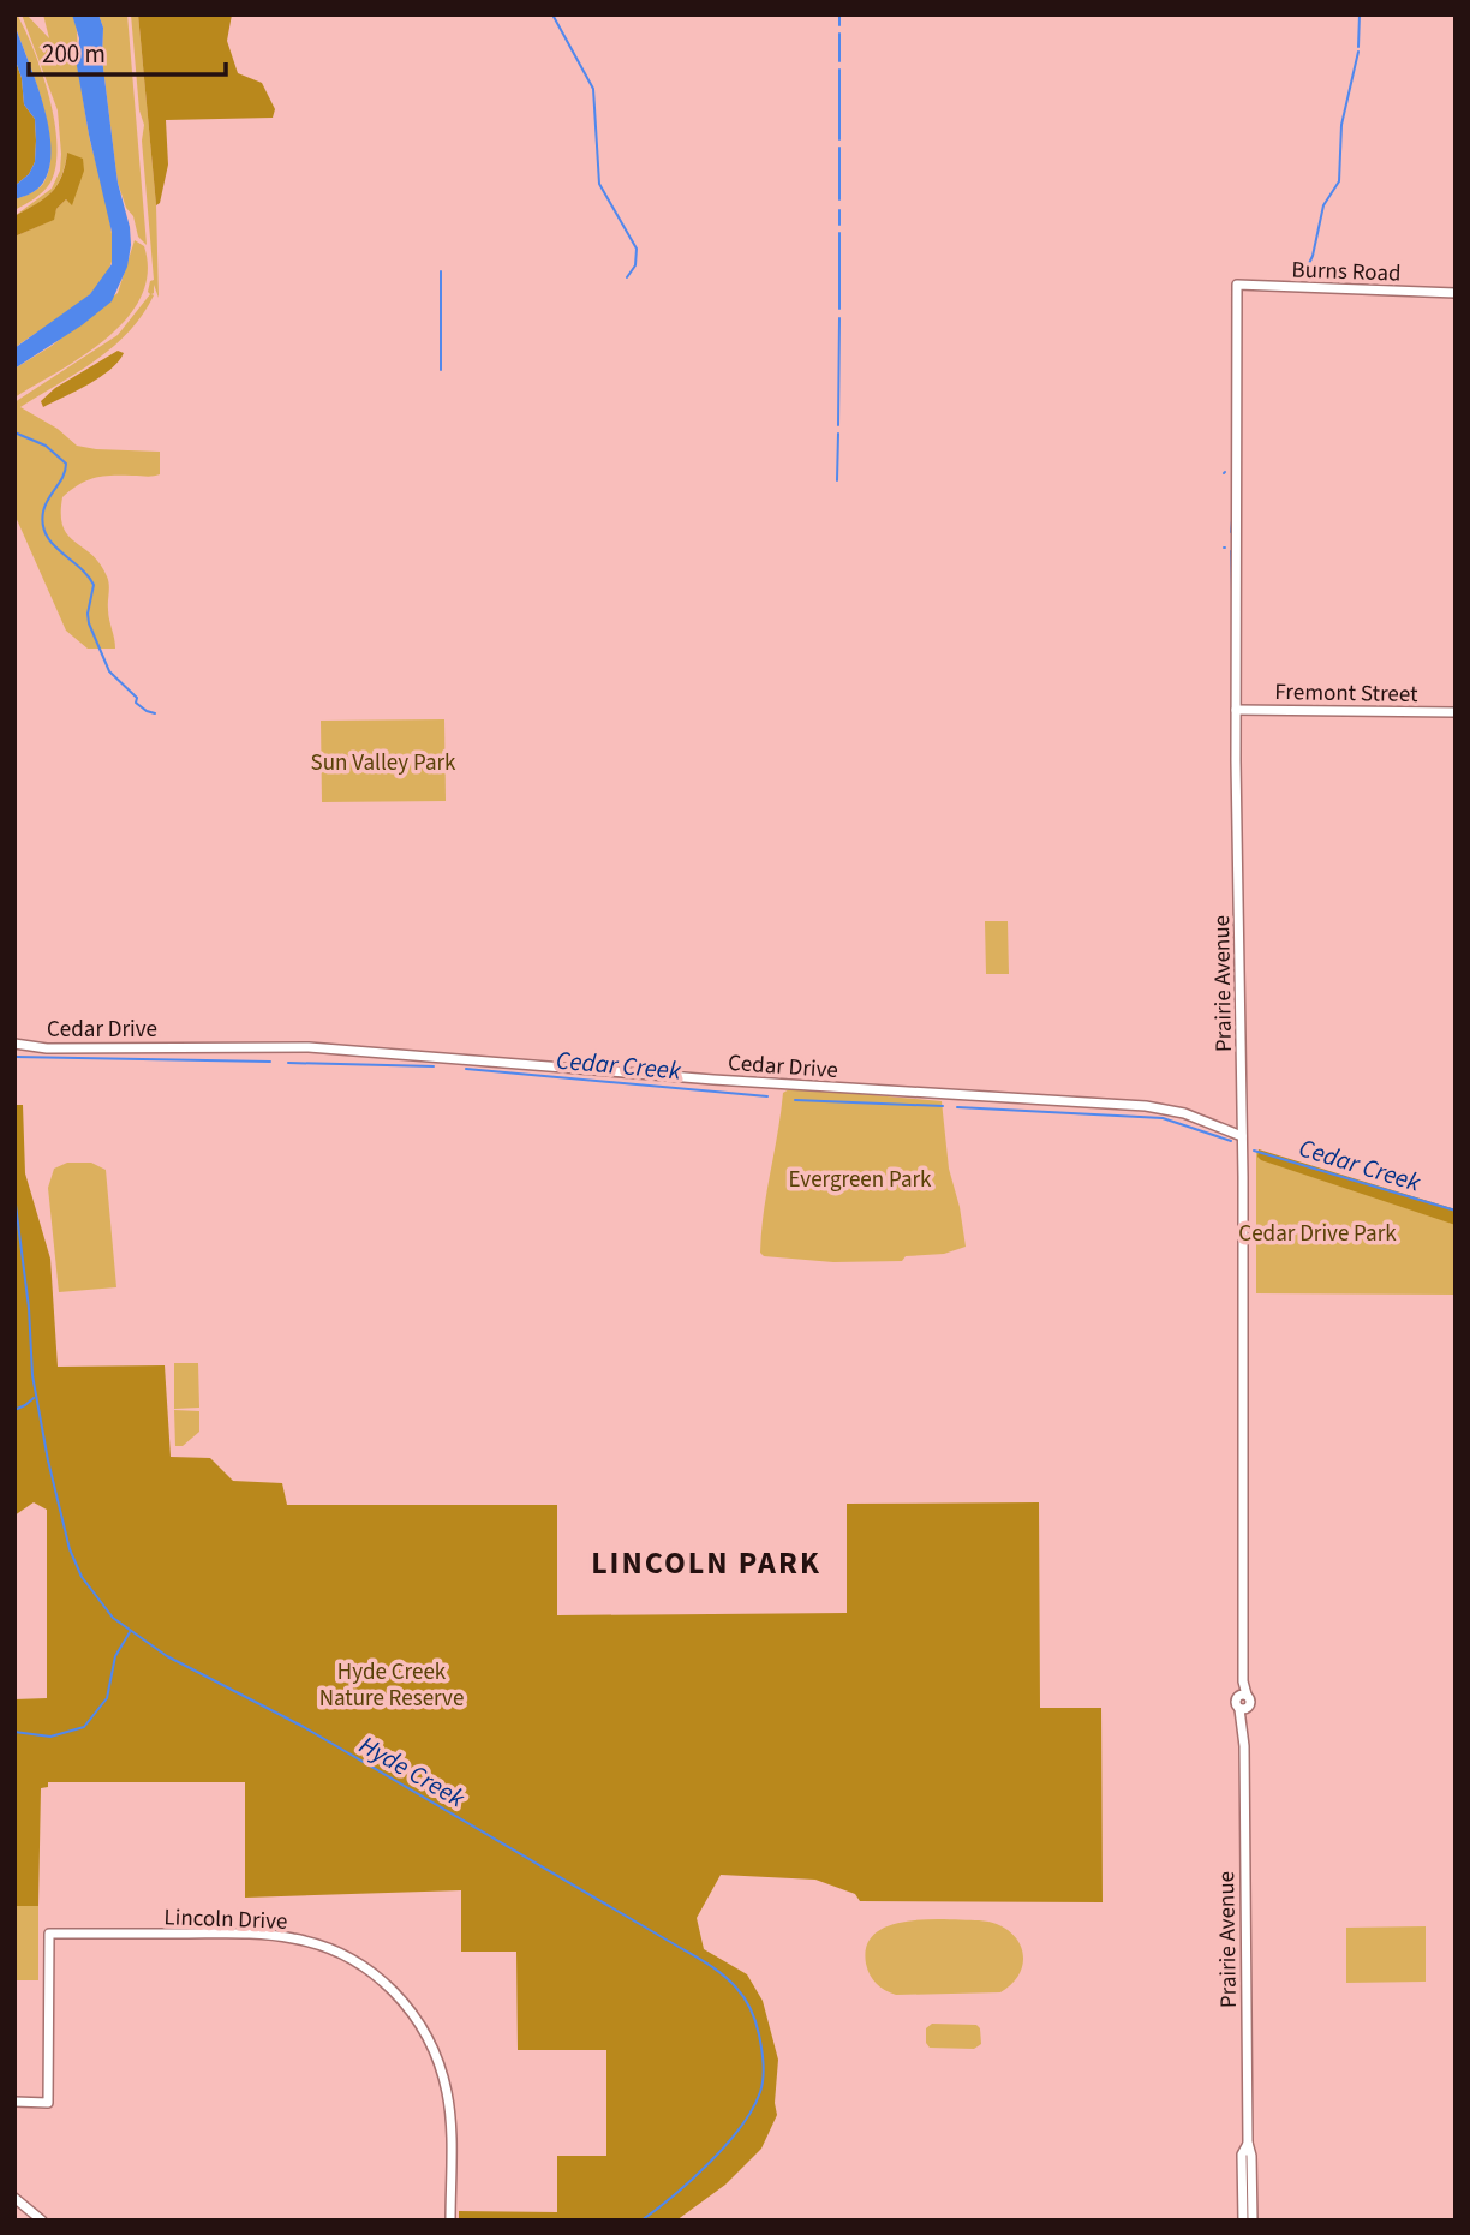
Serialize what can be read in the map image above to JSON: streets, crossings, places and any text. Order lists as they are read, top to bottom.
{
  "streets": {
    "street": [
      "Burns Road",
      "Fremont Street",
      "Prairie Avenue",
      "Cedar Drive",
      "Lincoln Drive"
    ]
  },
  "crossings": [
    ["Burns Road", "Prairie Avenue"],
    ["Fremont Street", "Prairie Avenue"],
    ["Prairie Avenue", "Cedar Drive"]
  ],
  "districts": ["LINCOLN PARK"],
  "water": ["Cedar Creek", "Hyde Creek"],
  "parks": [
    "Sun Valley Park",
    "Evergreen Park",
    "Cedar Drive Park",
    "Hyde Creek Nature Reserve"
  ],
  "scale_bar": "200 m"
}
